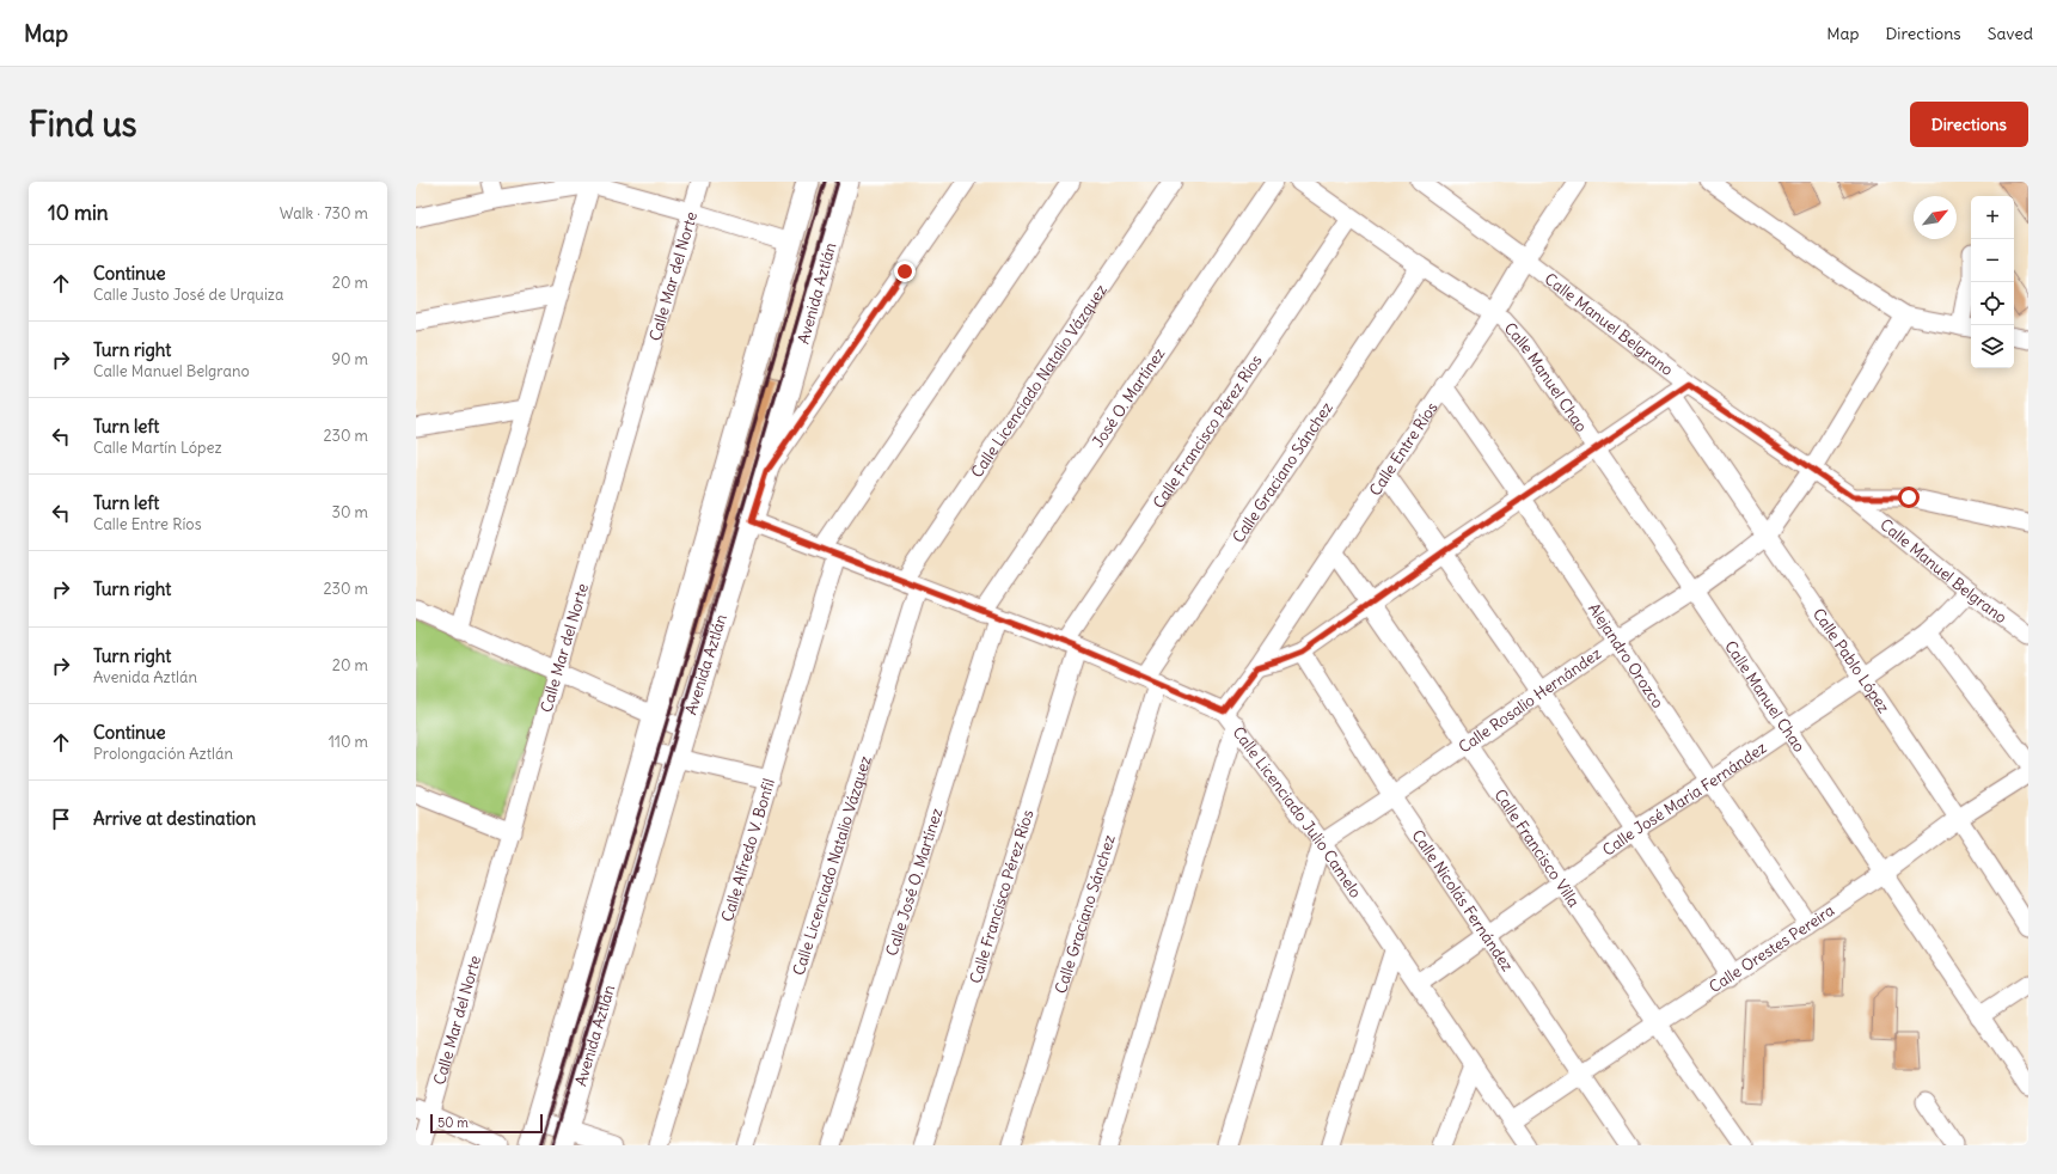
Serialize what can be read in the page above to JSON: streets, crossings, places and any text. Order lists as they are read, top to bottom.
{
  "streets": {
    "main road": ["Avenida Aztlán"],
    "street": [
      "Calle Mar del Norte",
      "Calle Manuel Belgrano",
      "Calle Manuel Chao",
      "Calle Licenciado Natalio Vázquez",
      "José O. Martínez",
      "Calle Francisco Pérez Ríos",
      "Calle Entre Ríos",
      "Calle Graciano Sánchez",
      "Alejandro Orozco",
      "Calle Pablo López",
      "Calle Rosalio Hernández",
      "Calle José María Fernández",
      "Calle Licenciado Julio Camelo",
      "Calle Francisco Villa",
      "Calle Alfredo V. Bonfil",
      "Calle José O. Martínez",
      "Calle Nicolás Fernández",
      "Calle Orestes Pereira"
    ]
  },
  "crossings": [
    ["Avenida Aztlán", "Calle Licenciado Julio Camelo"],
    ["Calle Manuel Belgrano", "Calle Entre Ríos"],
    ["Calle Manuel Belgrano", "Calle Rosalio Hernández"],
    ["Calle Manuel Belgrano", "Calle José María Fernández"],
    ["Calle Manuel Chao", "Calle Francisco Pérez Ríos"],
    ["Calle Manuel Chao", "Calle Entre Ríos"],
    ["Calle Manuel Chao", "Calle Graciano Sánchez"],
    ["Calle Manuel Chao", "Calle Rosalio Hernández"],
    ["Calle Manuel Chao", "Calle José María Fernández"],
    ["Calle Manuel Chao", "Calle Orestes Pereira"],
    ["Calle Licenciado Natalio Vázquez", "Calle Licenciado Julio Camelo"],
    ["José O. Martínez", "Calle Licenciado Julio Camelo"],
    ["José O. Martínez", "Calle José O. Martínez"],
    ["Calle Francisco Pérez Ríos", "Calle Licenciado Julio Camelo"],
    ["Calle Entre Ríos", "Alejandro Orozco"],
    ["Calle Entre Ríos", "Calle Licenciado Julio Camelo"],
    ["Calle Entre Ríos", "Calle Francisco Villa"],
    ["Calle Graciano Sánchez", "Calle Licenciado Julio Camelo"],
    ["Alejandro Orozco", "Calle Rosalio Hernández"],
    ["Alejandro Orozco", "Calle José María Fernández"],
    ["Alejandro Orozco", "Calle Orestes Pereira"],
    ["Calle Pablo López", "Calle Rosalio Hernández"],
    ["Calle Pablo López", "Calle José María Fernández"],
    ["Calle Pablo López", "Calle Orestes Pereira"],
    ["Calle Rosalio Hernández", "Calle Licenciado Julio Camelo"],
    ["Calle Rosalio Hernández", "Calle Francisco Villa"],
    ["Calle Rosalio Hernández", "Calle Nicolás Fernández"],
    ["Calle José María Fernández", "Calle Licenciado Julio Camelo"],
    ["Calle José María Fernández", "Calle Francisco Villa"],
    ["Calle José María Fernández", "Calle Nicolás Fernández"],
    ["Calle Licenciado Julio Camelo", "Calle Alfredo V. Bonfil"],
    ["Calle Licenciado Julio Camelo", "Calle José O. Martínez"],
    ["Calle Licenciado Julio Camelo", "Calle Orestes Pereira"],
    ["Calle Francisco Villa", "Calle Orestes Pereira"],
    ["Calle Nicolás Fernández", "Calle Orestes Pereira"]
  ],
  "scale_bar": "50 m",
  "north": "top right",
  "page": {
    "header": "Map",
    "nav": ["Map", "Directions", "Saved"],
    "buttons": "Directions",
    "title": "Find us",
    "heading": ["10 min", "Walk · 730 m"],
    "map_buttons": ["+", "−"],
    "list": [
      ["Continue", "Calle Justo José de Urquiza", "20 m"],
      ["Turn right", "Calle Manuel Belgrano", "90 m"],
      ["Turn left", "Calle Martín López", "230 m"],
      ["Turn left", "Calle Entre Ríos", "30 m"],
      ["Turn right", "230 m"],
      ["Turn right", "Avenida Aztlán", "20 m"],
      ["Continue", "Prolongación Aztlán", "110 m"],
      "Arrive at destination"
    ],
    "scale": "50 m"
  }
}
